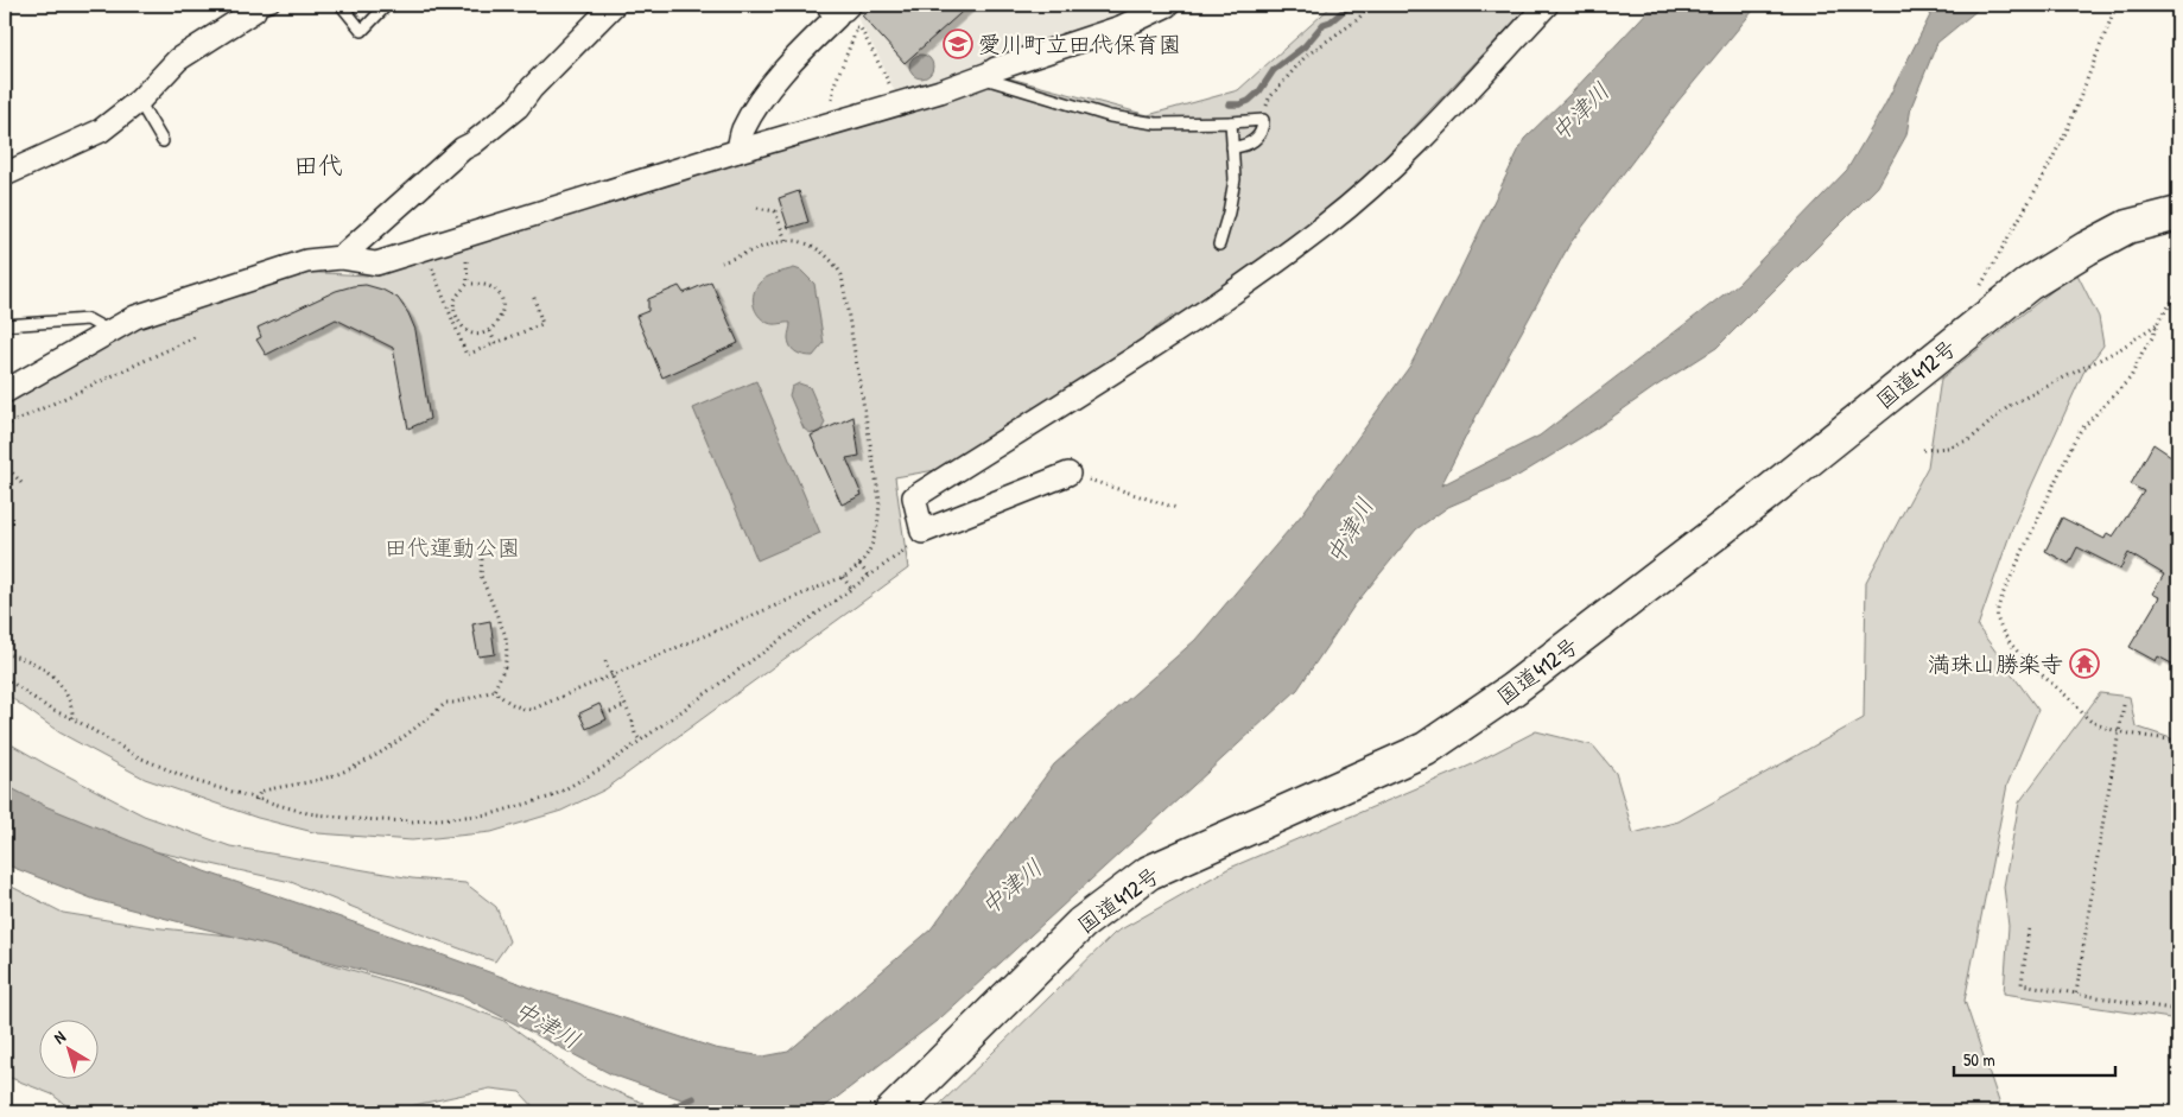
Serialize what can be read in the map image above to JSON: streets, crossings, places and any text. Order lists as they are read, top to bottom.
{
  "streets": {
    "highway": ["国道412号"]
  },
  "districts": ["田代"],
  "water": ["中津川"],
  "parks": ["田代運動公園"],
  "places": {
    "school or university": ["愛川町立田代保育園"],
    "temple": ["満珠山勝楽寺"]
  },
  "scale_bar": "50 m",
  "north": "top left"
}
